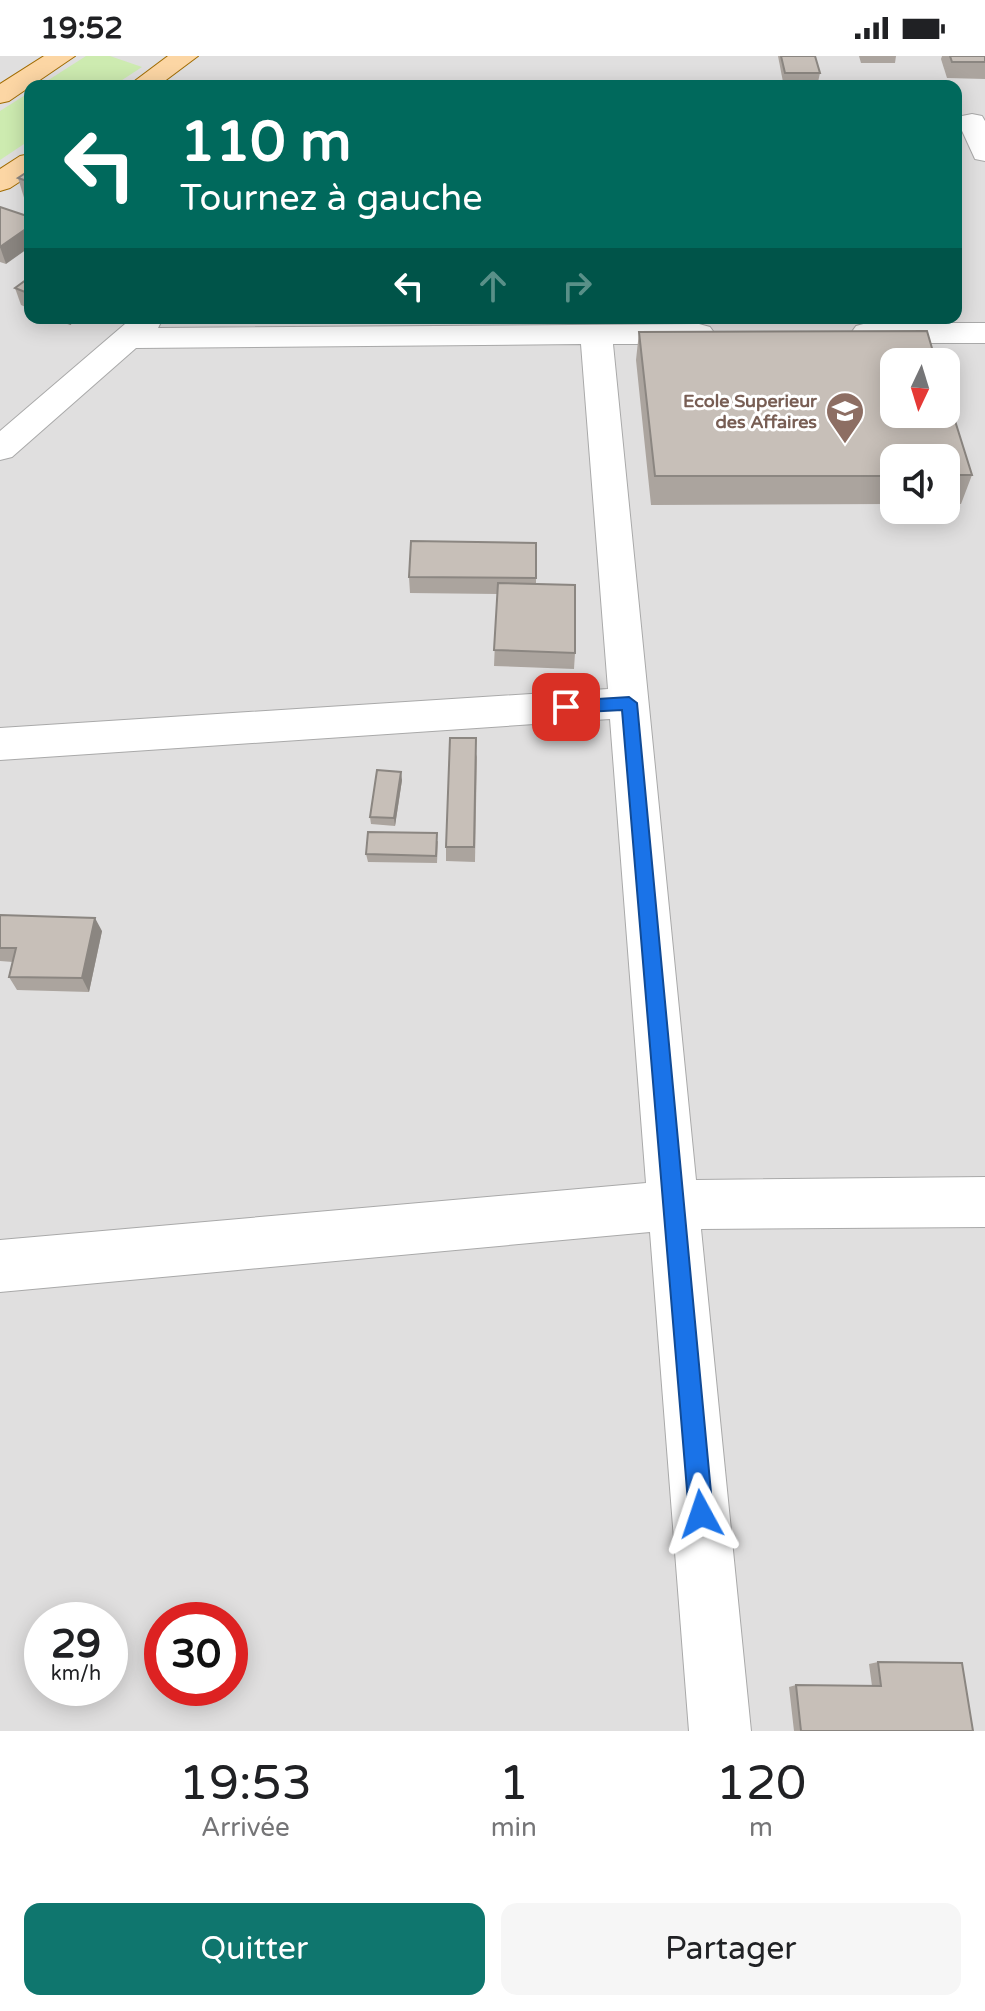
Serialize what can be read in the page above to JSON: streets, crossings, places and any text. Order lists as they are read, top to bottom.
{
  "places": {
    "school or university": ["Ecole Superieur des Affaires"]
  },
  "north": "bottom",
  "page": {
    "status": "19:52",
    "turn": ["110 m", "Tournez à gauche"],
    "speed": "29 km/h",
    "limit": "30",
    "eta": [
      "19:53",
      "Arrivée",
      "1",
      "min",
      "120",
      "m"
    ],
    "buttons": ["Quitter", "Partager"]
  }
}
